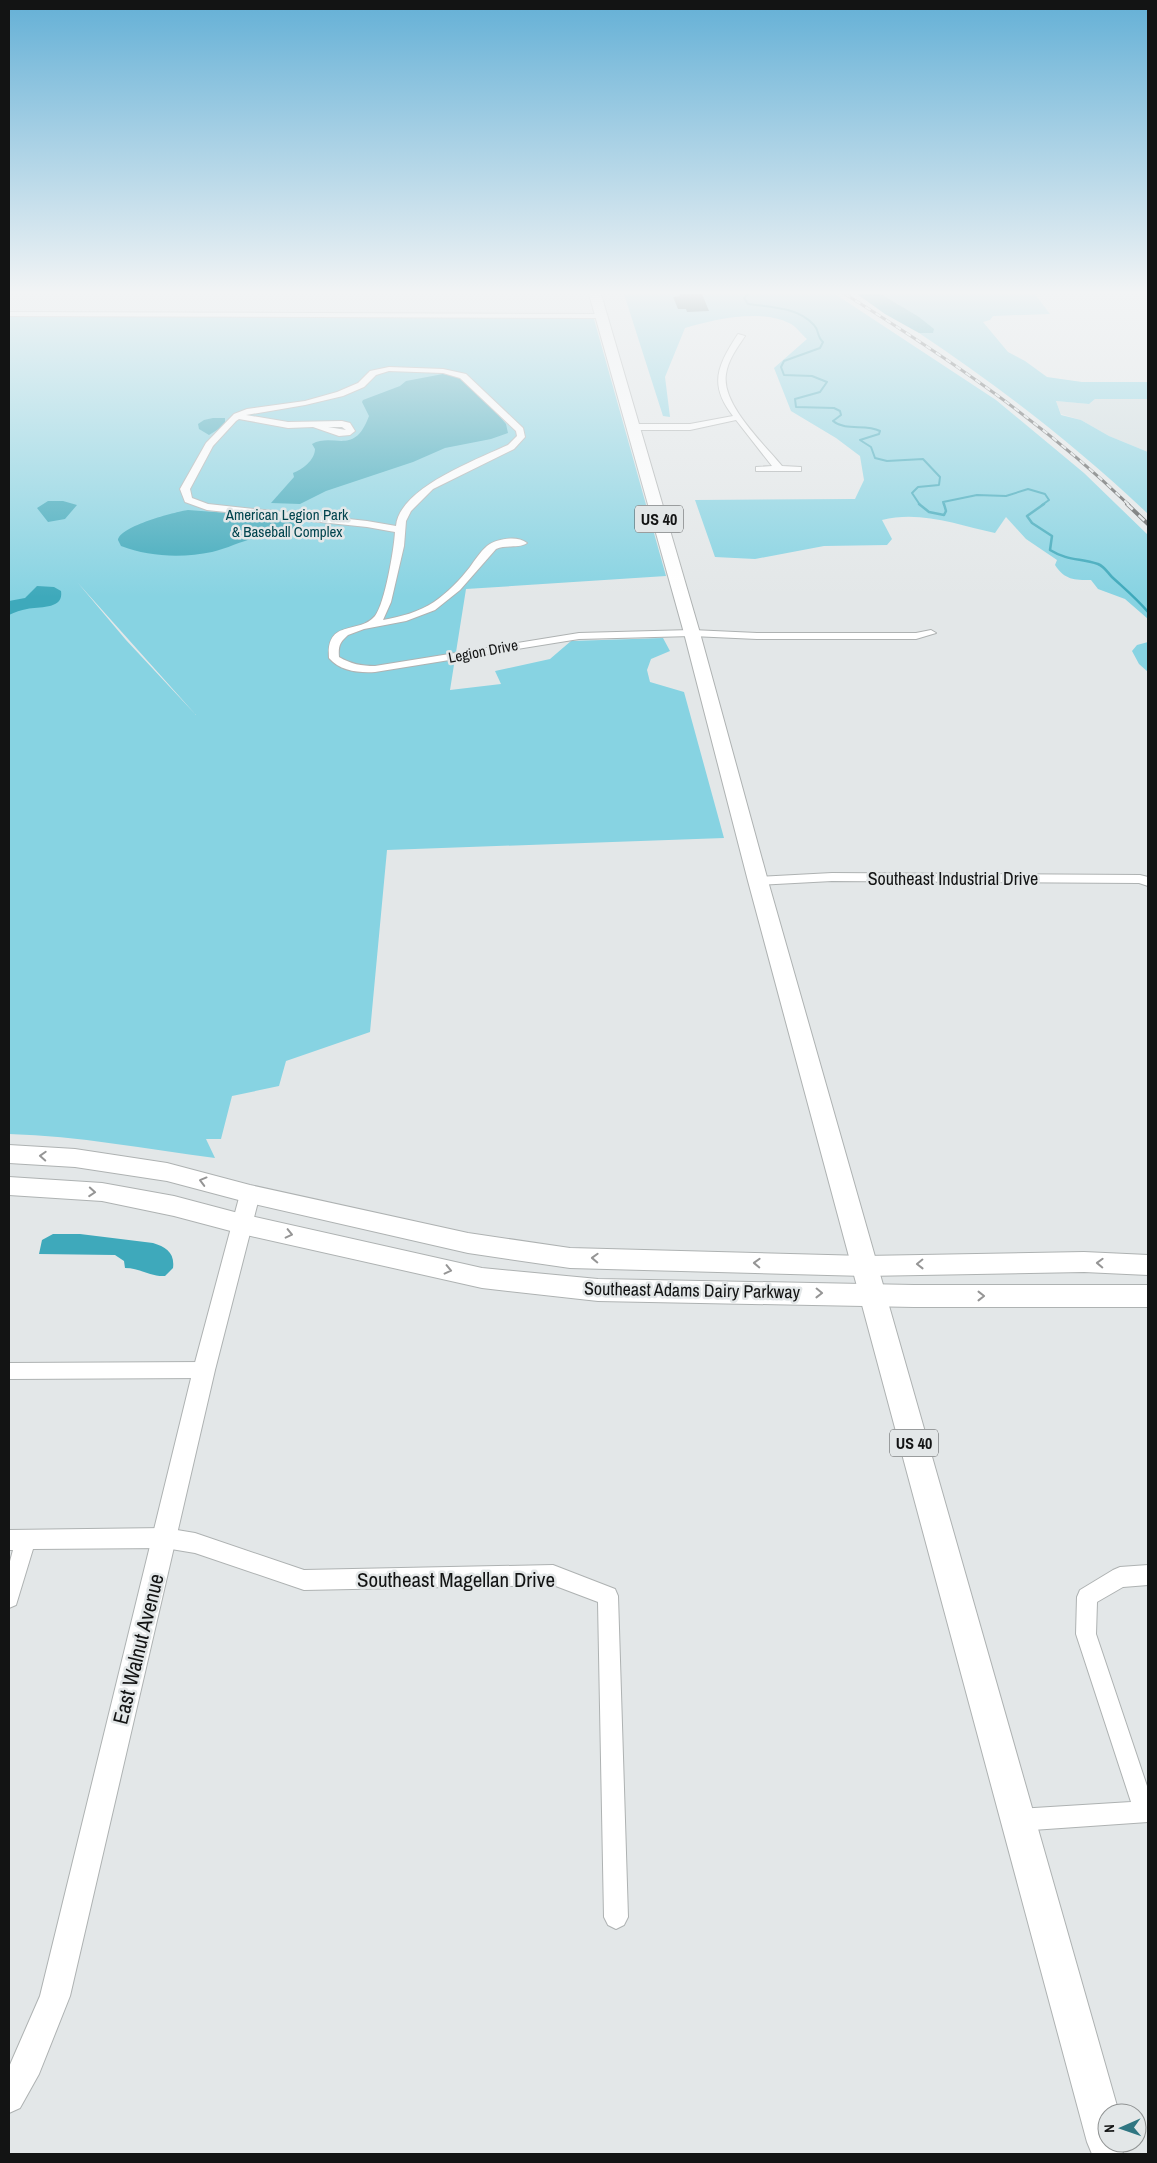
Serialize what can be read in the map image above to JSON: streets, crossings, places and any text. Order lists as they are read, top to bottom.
{
  "streets": {
    "main road": ["US 40", "Southeast Adams Dairy Parkway"],
    "street": [
      "Legion Drive",
      "Southeast Industrial Drive",
      "Southeast Magellan Drive",
      "East Walnut Avenue"
    ]
  },
  "crossings": [
    ["US 40", "Legion Drive"],
    ["US 40", "Southeast Industrial Drive"],
    ["US 40", "Southeast Adams Dairy Parkway"],
    ["Southeast Adams Dairy Parkway", "East Walnut Avenue"],
    ["Southeast Magellan Drive", "East Walnut Avenue"]
  ],
  "parks": ["American Legion Park & Baseball Complex"],
  "north": "left"
}
